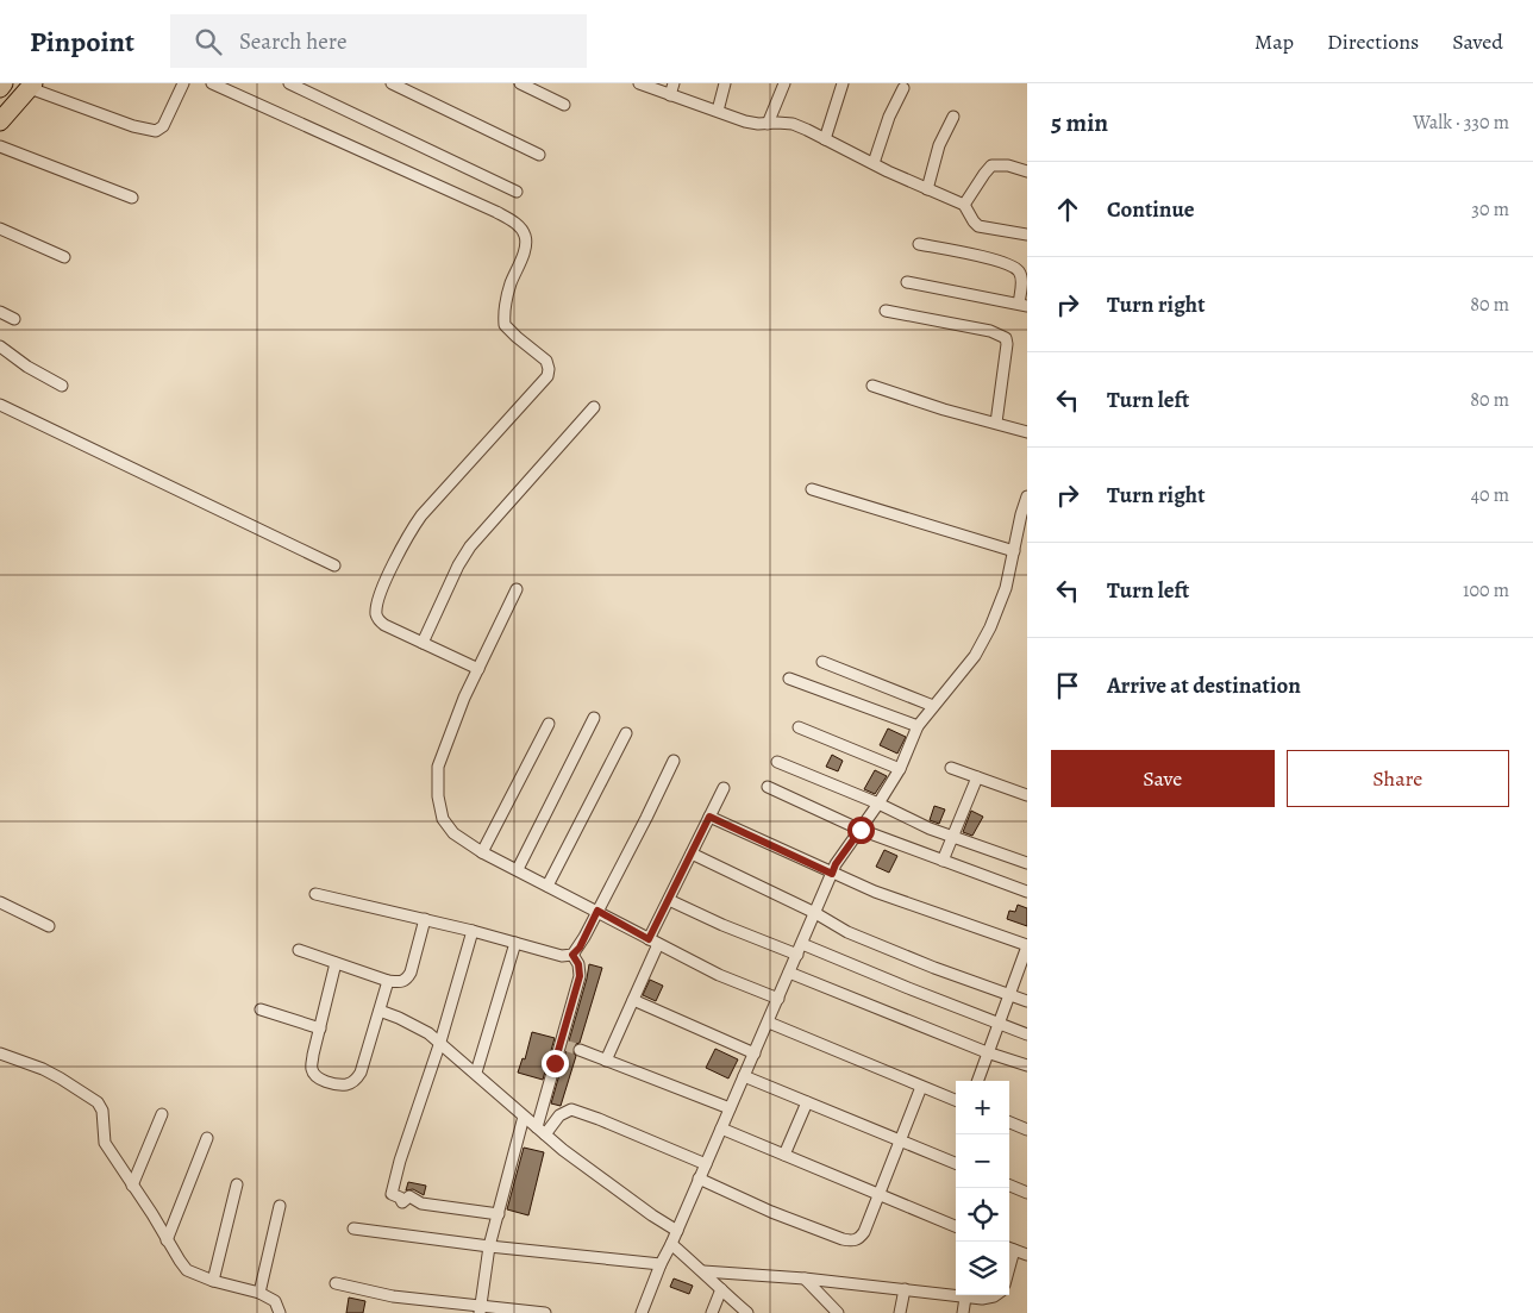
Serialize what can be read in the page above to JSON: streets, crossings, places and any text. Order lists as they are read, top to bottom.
{
  "page": {
    "header": "Pinpoint",
    "search": "Search here",
    "nav": ["Map", "Directions", "Saved"],
    "heading": ["5 min", "Walk · 330 m"],
    "list": [
      ["Continue", "30 m"],
      ["Turn right", "80 m"],
      ["Turn left", "80 m"],
      ["Turn right", "40 m"],
      ["Turn left", "100 m"],
      "Arrive at destination"
    ],
    "buttons": ["Save", "Share"],
    "map_buttons": ["+", "−"]
  }
}
